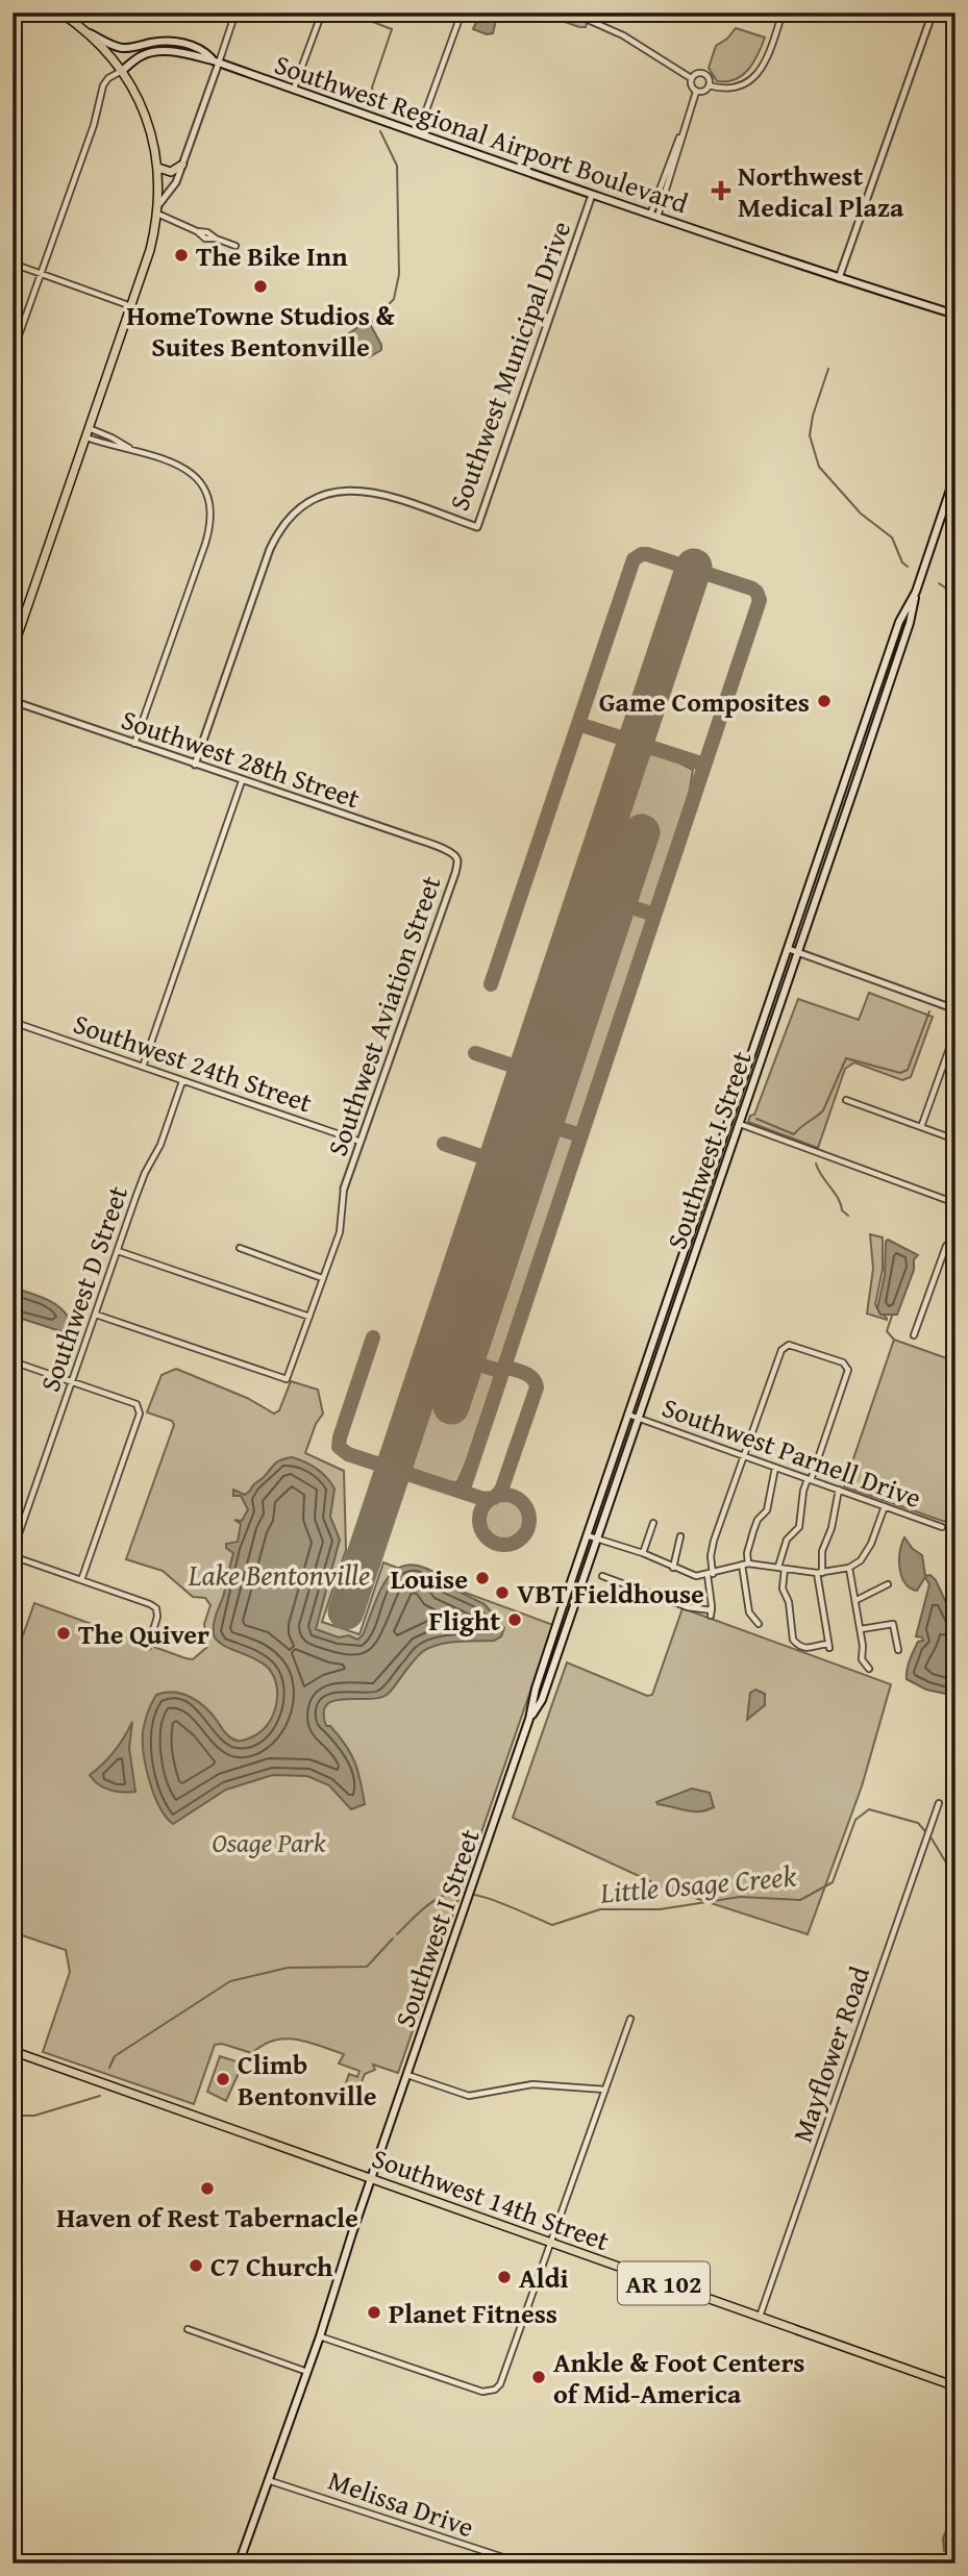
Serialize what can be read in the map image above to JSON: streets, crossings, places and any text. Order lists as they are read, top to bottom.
{
  "streets": {
    "main road": [
      "Southwest Regional Airport Boulevard",
      "Southwest I Street",
      "Southwest 14th Street",
      "AR 102"
    ],
    "street": [
      "Southwest Municipal Drive",
      "Southwest 28th Street",
      "Southwest Aviation Street",
      "Southwest 24th Street",
      "Southwest D Street",
      "Southwest Parnell Drive",
      "Mayflower Road",
      "Melissa Drive"
    ]
  },
  "crossings": [
    ["Southwest Regional Airport Boulevard", "Southwest Municipal Drive"],
    ["Southwest Municipal Drive", "Southwest 28th Street"],
    ["Southwest 28th Street", "Southwest Aviation Street"],
    ["Southwest Aviation Street", "Southwest 24th Street"],
    ["Southwest 24th Street", "Southwest D Street"],
    ["Southwest I Street", "Southwest Parnell Drive"],
    ["Southwest I Street", "Southwest 14th Street"],
    ["Southwest I Street", "Melissa Drive"],
    ["Mayflower Road", "Southwest 14th Street"]
  ],
  "water": ["Lake Bentonville", "Little Osage Creek"],
  "parks": ["Osage Park"],
  "places": {
    "health": ["Northwest Medical Plaza"],
    "other": [
      "The Bike Inn",
      "HomeTowne Studios & Suites Bentonville",
      "Game Composites",
      "Louise",
      "VBT Fieldhouse",
      "Flight",
      "The Quiver",
      "Climb Bentonville",
      "Haven of Rest Tabernacle",
      "C7 Church",
      "Aldi",
      "Planet Fitness",
      "Ankle & Foot Centers of Mid-America"
    ]
  }
}
